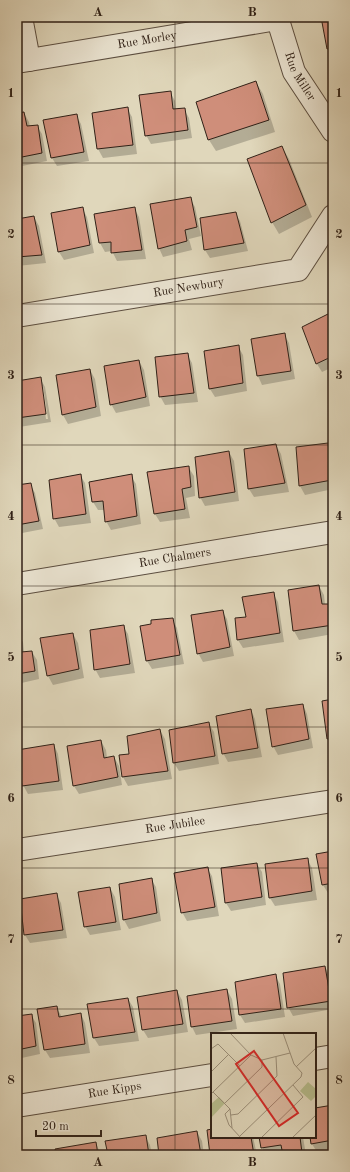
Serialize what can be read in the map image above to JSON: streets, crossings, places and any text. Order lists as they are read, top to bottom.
{
  "streets": {
    "street": [
      "Rue Morley",
      "Rue Miller",
      "Rue Newbury",
      "Rue Chalmers",
      "Rue Jubilee",
      "Rue Kipps"
    ]
  },
  "crossings": [
    ["Rue Morley", "Rue Miller"]
  ],
  "scale_bar": "20 m",
  "grid": {
    "columns": ["A", "B"],
    "rows": [
      "1",
      "2",
      "3",
      "4",
      "5",
      "6",
      "7",
      "8"
    ]
  }
}
